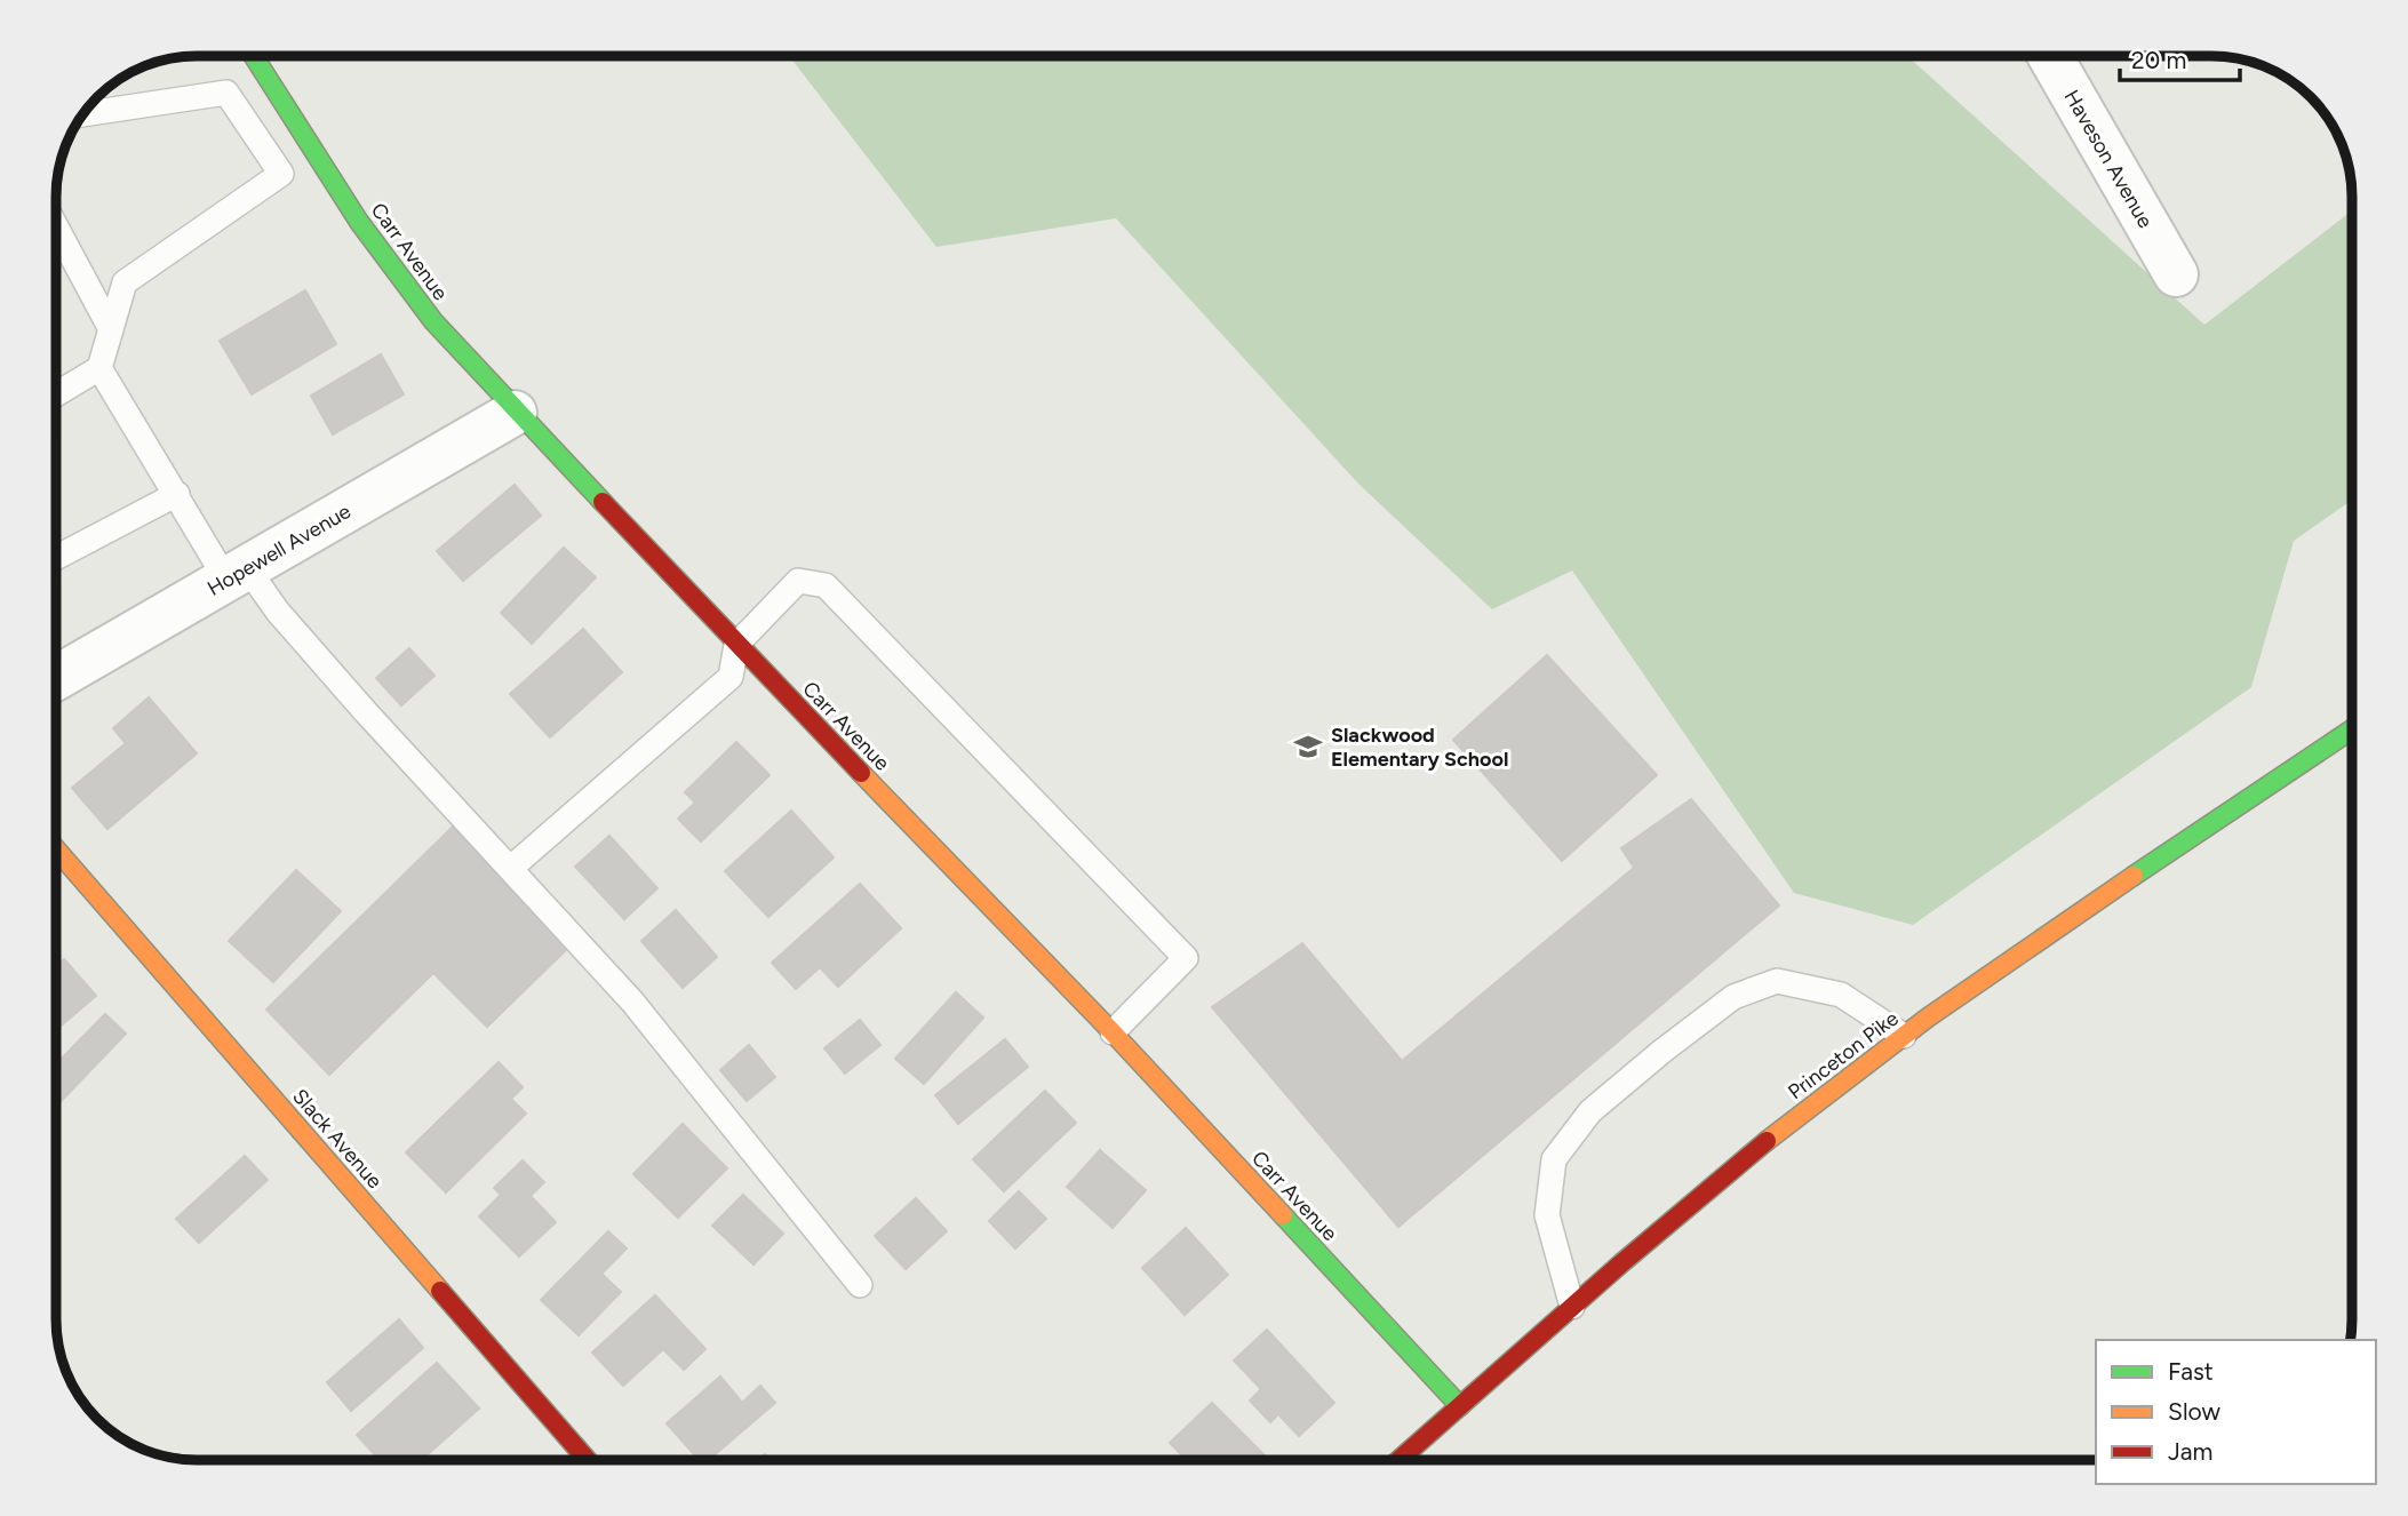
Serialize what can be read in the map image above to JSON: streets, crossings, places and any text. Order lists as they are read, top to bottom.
{
  "streets": {
    "street": [
      "Haveson Avenue",
      "Carr Avenue",
      "Hopewell Avenue",
      "Princeton Pike",
      "Slack Avenue"
    ]
  },
  "crossings": [
    ["Carr Avenue", "Hopewell Avenue"],
    ["Carr Avenue", "Princeton Pike"]
  ],
  "places": {
    "school or university": ["Slackwood Elementary School"]
  },
  "legend": ["Fast", "Slow", "Jam"],
  "scale_bar": "20 m"
}
